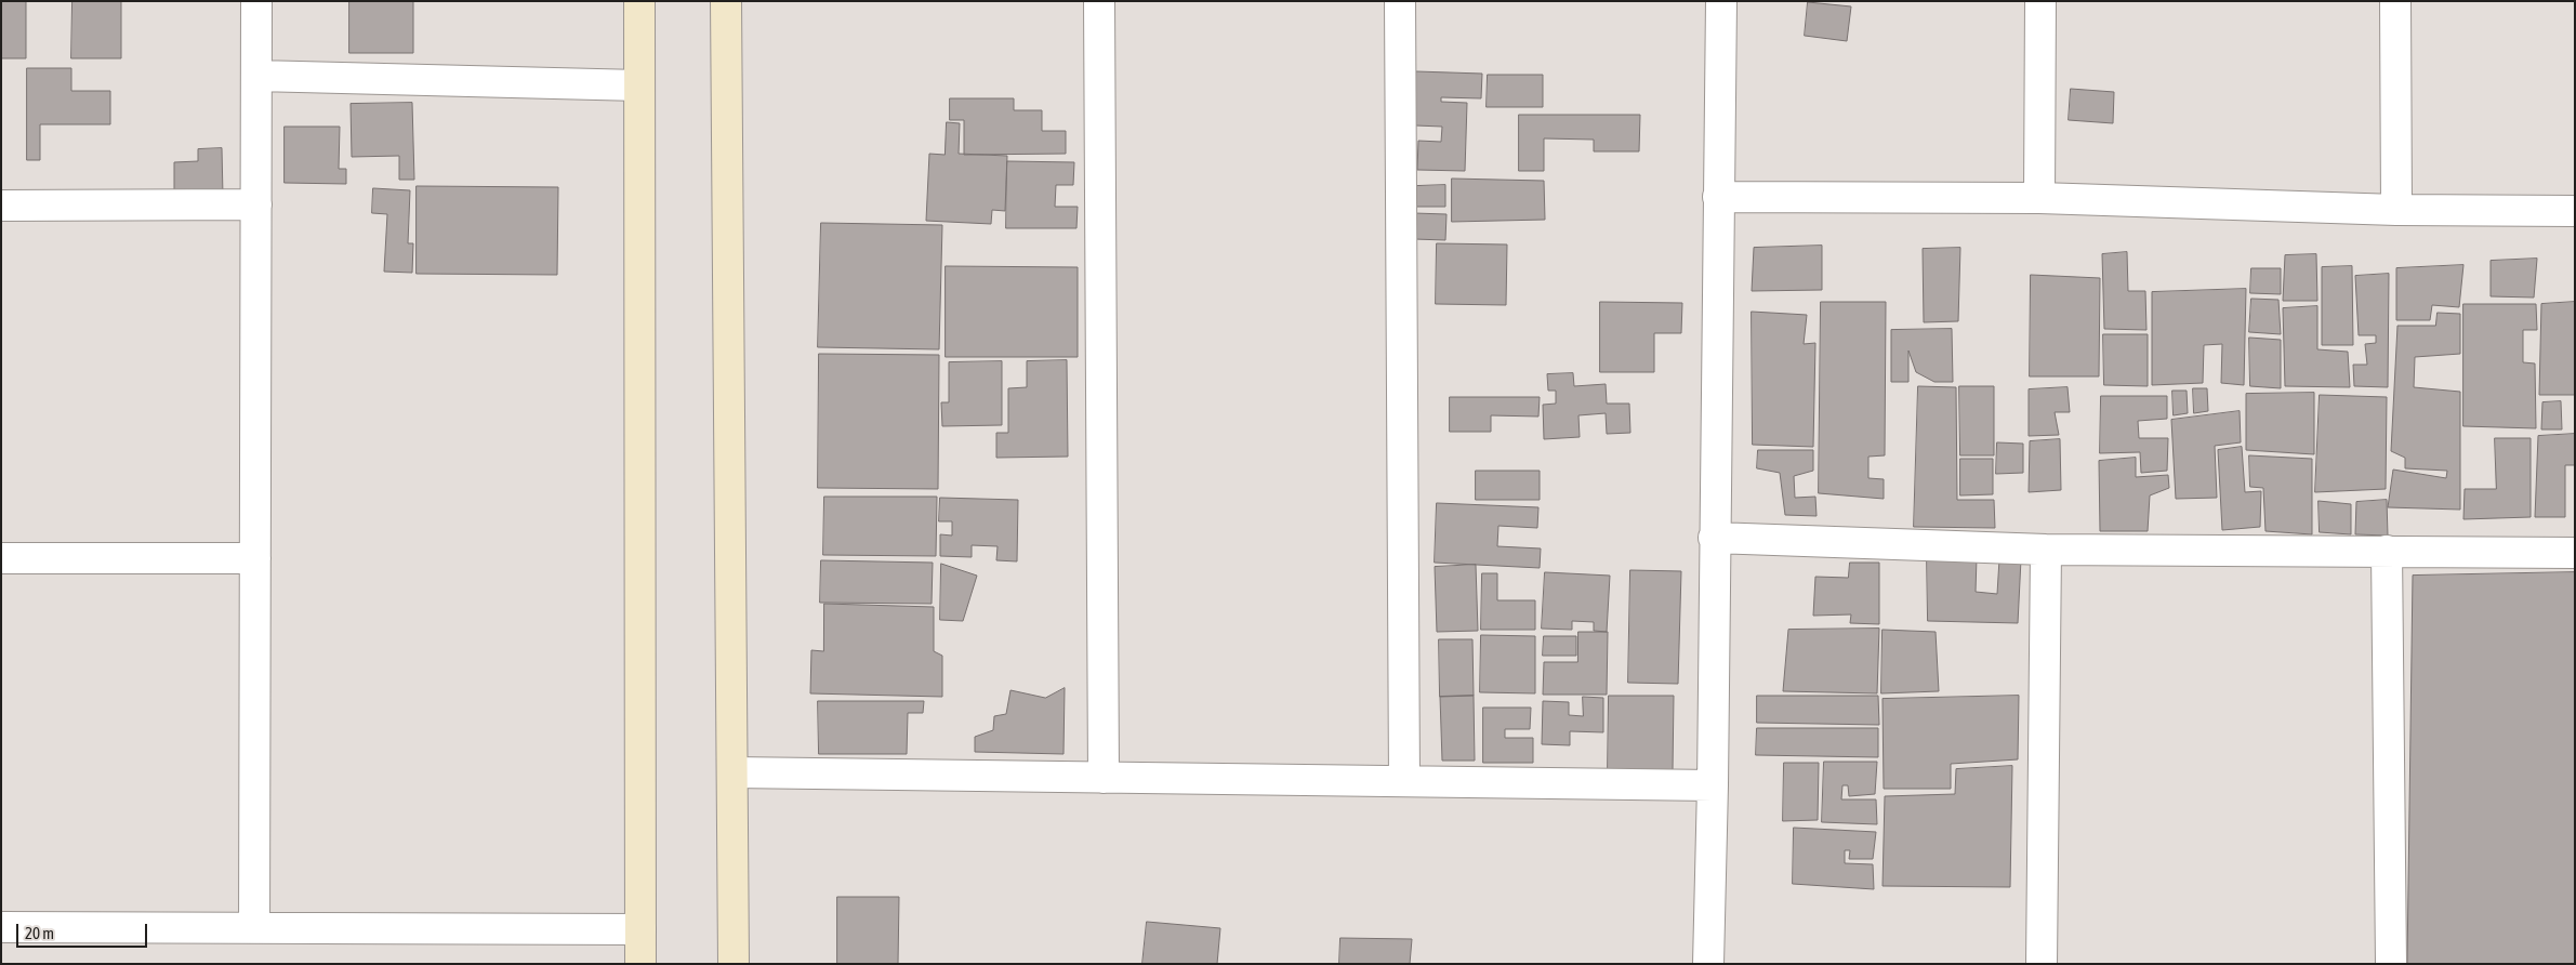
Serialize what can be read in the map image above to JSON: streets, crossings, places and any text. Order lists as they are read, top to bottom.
{
  "scale_bar": "20 m"
}
